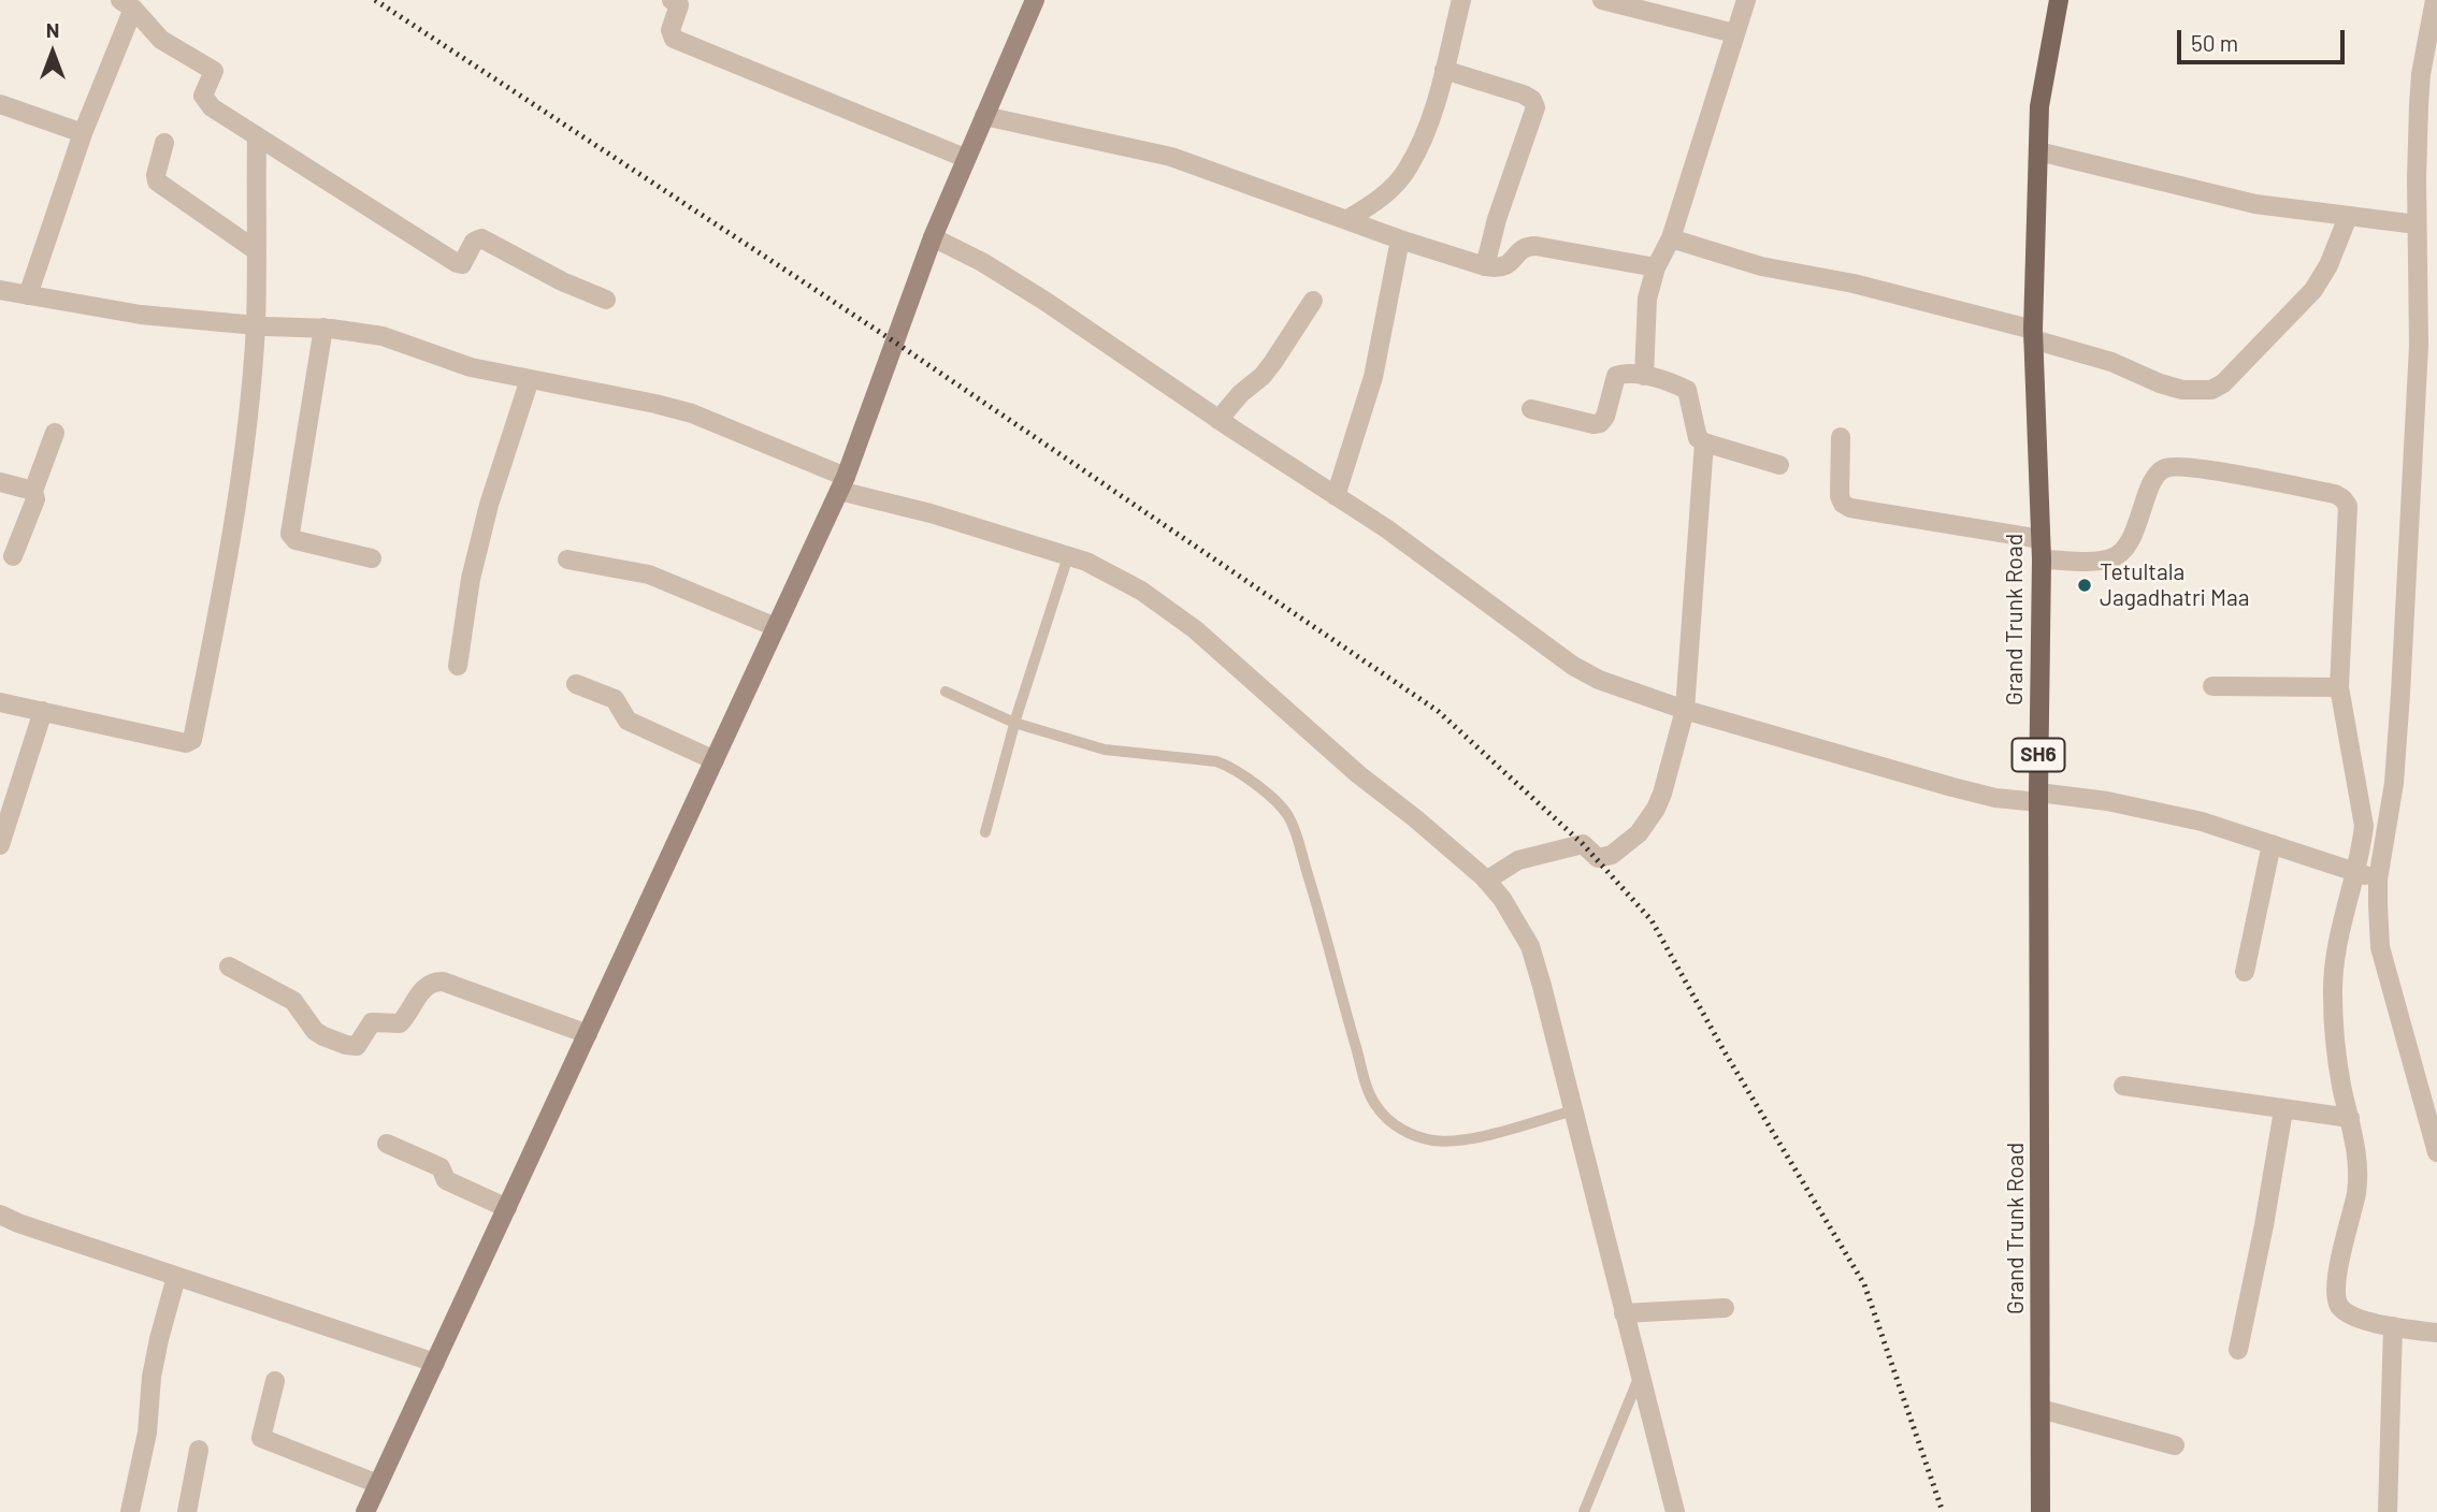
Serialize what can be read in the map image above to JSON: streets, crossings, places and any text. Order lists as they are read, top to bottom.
{
  "streets": {
    "main road": ["Grand Trunk Road", "SH6"]
  },
  "places": ["Tetultala Jagadhatri Maa"],
  "scale_bar": "50 m",
  "north": "top"
}
